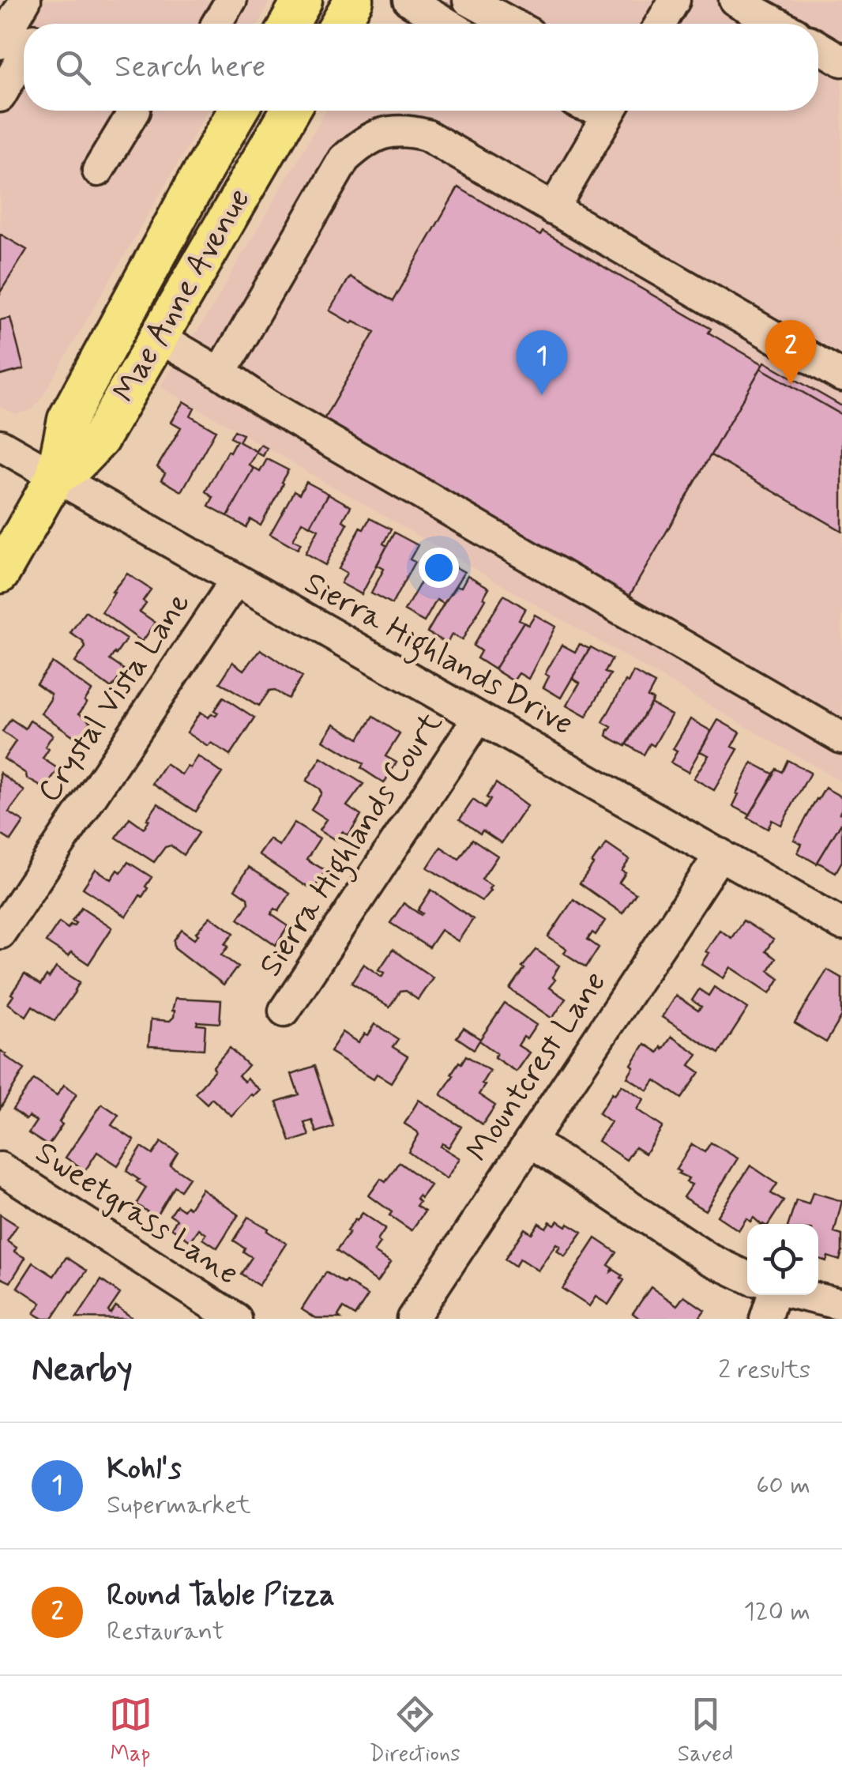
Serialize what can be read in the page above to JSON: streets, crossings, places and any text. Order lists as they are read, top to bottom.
{
  "streets": {
    "main road": ["Mae Anne Avenue"],
    "street": [
      "Sierra Highlands Drive",
      "Crystal Vista Lane",
      "Sierra Highlands Court",
      "Mountcrest Lane",
      "Sweetgrass Lane"
    ]
  },
  "crossings": [
    ["Mae Anne Avenue", "Sierra Highlands Drive"],
    ["Sierra Highlands Drive", "Crystal Vista Lane"],
    ["Sierra Highlands Drive", "Sierra Highlands Court"],
    ["Sierra Highlands Drive", "Mountcrest Lane"]
  ],
  "page": {
    "search": "Search here",
    "pins": ["2", "1"],
    "heading": ["Nearby", "2 results"],
    "list": [
      {
        "mark": "1",
        "name": "Kohl's",
        "note": "Supermarket",
        "value": "60 m"
      },
      {
        "mark": "2",
        "name": "Round Table Pizza",
        "note": "Restaurant",
        "value": "120 m"
      }
    ],
    "nav": ["Map", "Directions", "Saved"]
  }
}
